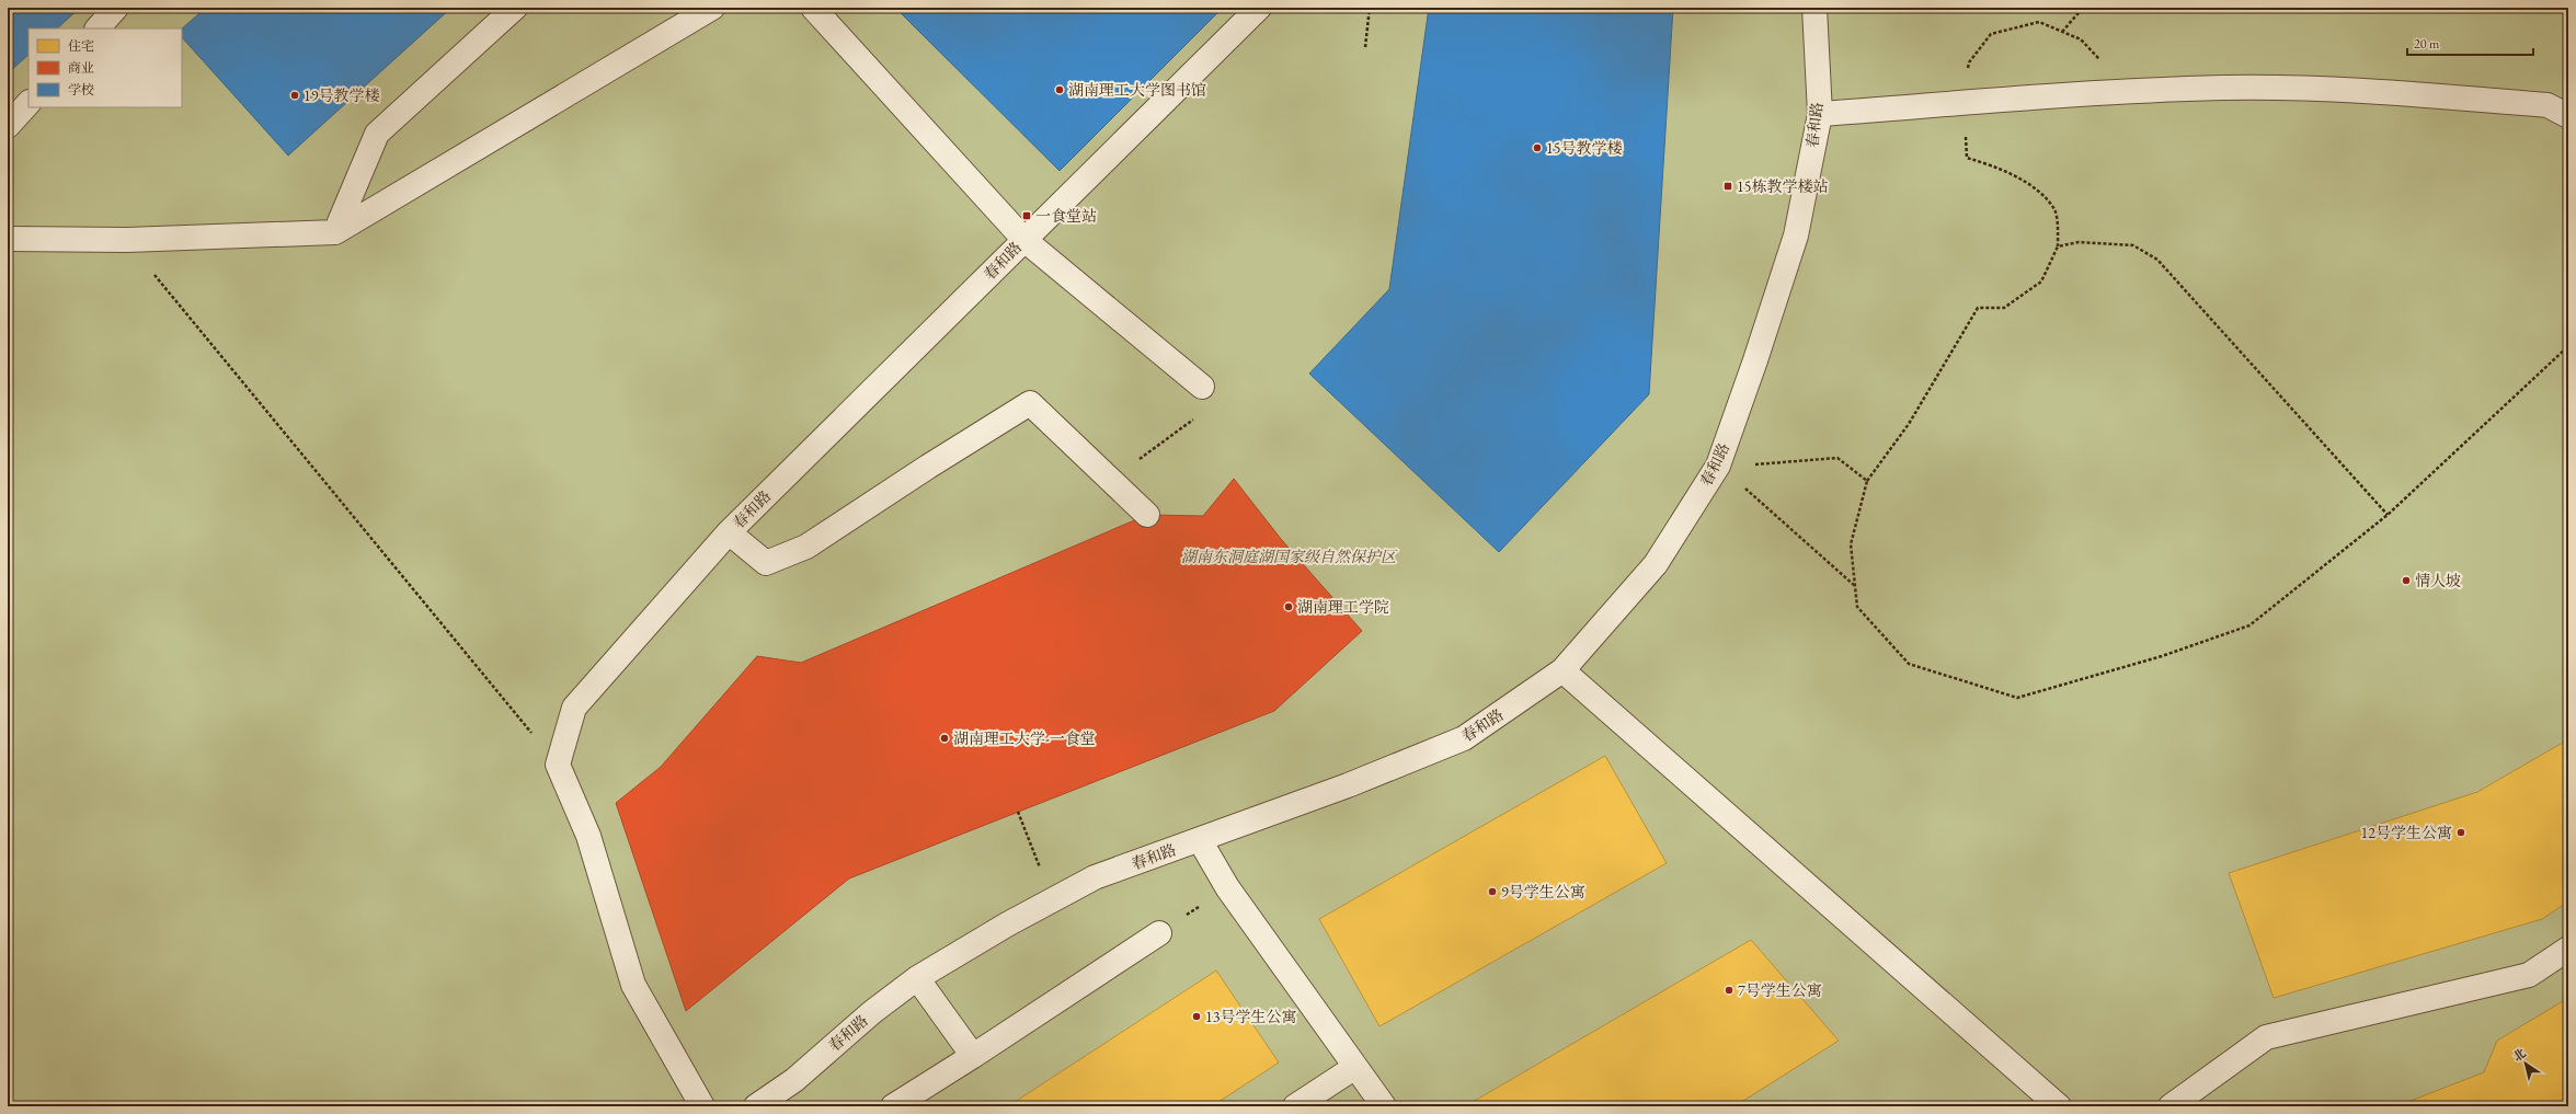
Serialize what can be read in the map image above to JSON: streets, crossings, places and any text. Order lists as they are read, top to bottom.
{
  "streets": {
    "lane": ["春和路"]
  },
  "parks": ["湖南东洞庭湖国家级自然保护区"],
  "places": {
    "other": [
      "湖南理工大学图书馆",
      "19号教学楼",
      "15号教学楼",
      "情人坡",
      "湖南理工学院",
      "湖南理工大学-一食堂",
      "12号学生公寓",
      "9号学生公寓",
      "7号学生公寓",
      "13号学生公寓"
    ],
    "transit": ["15栋教学楼站", "一食堂站"]
  },
  "legend": ["住宅", "商业", "学校"],
  "scale_bar": "20 m",
  "north": "top left"
}
